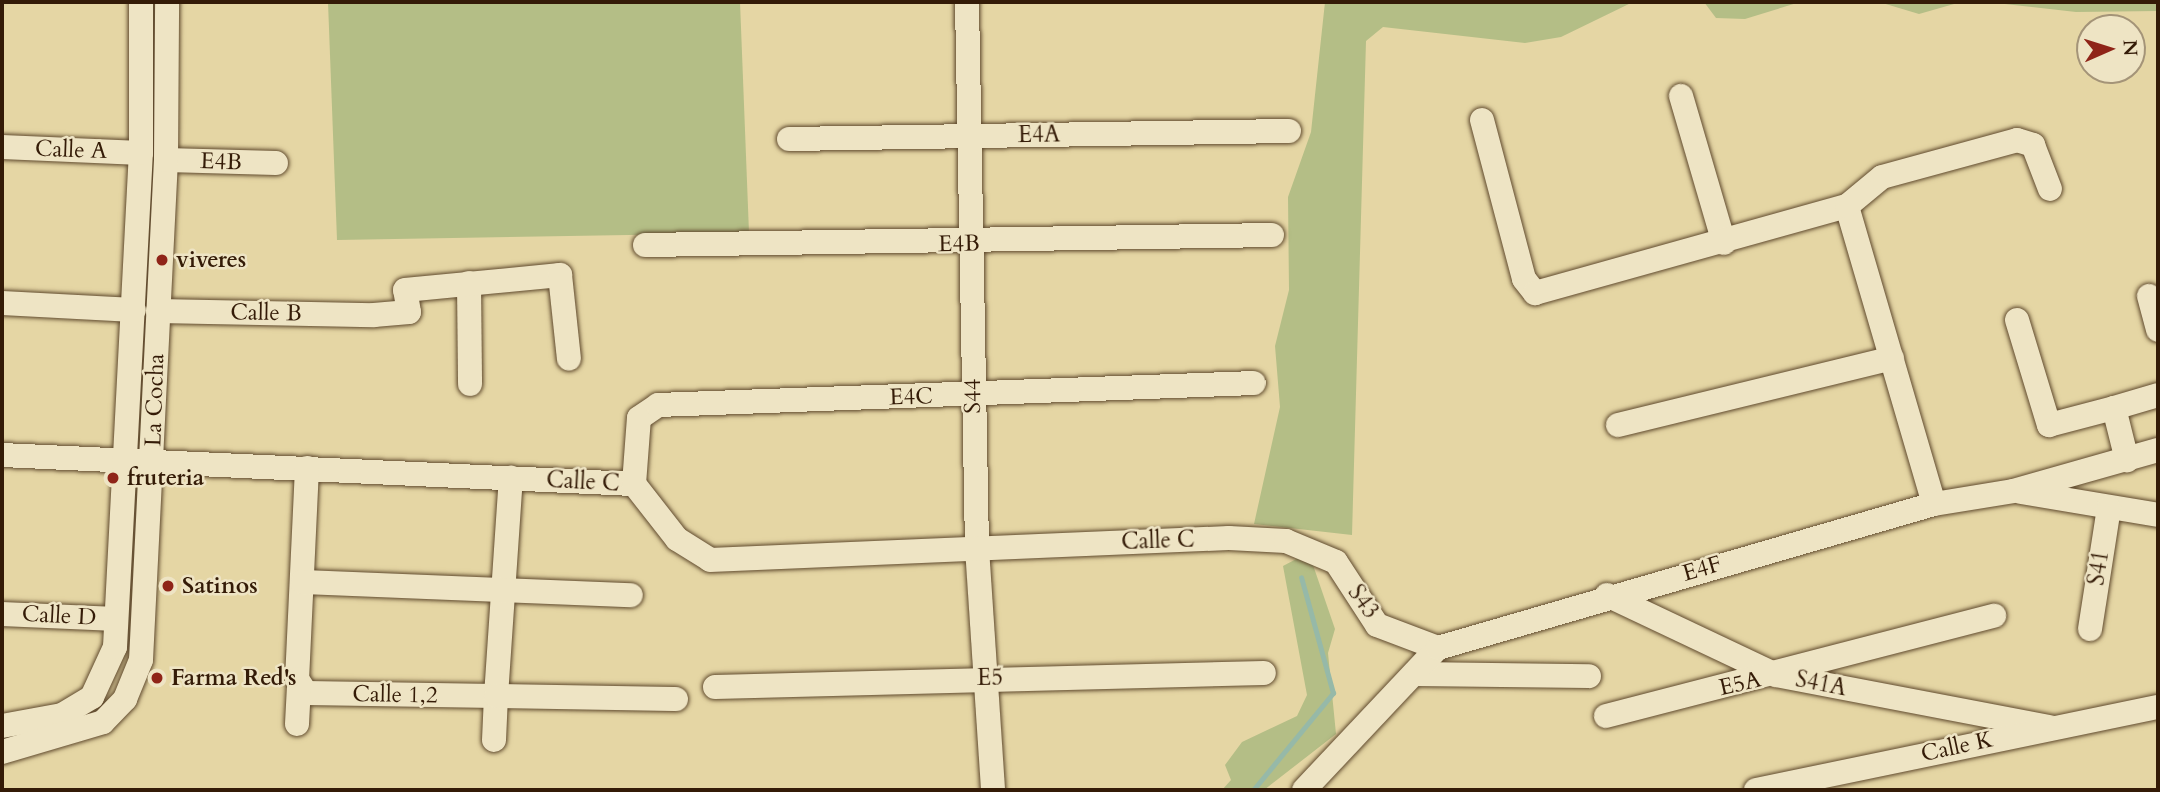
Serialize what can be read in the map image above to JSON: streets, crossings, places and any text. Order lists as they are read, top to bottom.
{
  "streets": {
    "street": [
      "E4A",
      "Calle A",
      "E4B",
      "Calle B",
      "S44",
      "E4C",
      "La Cocha",
      "Calle C",
      "S41",
      "E4F",
      "S43",
      "Calle D",
      "E5",
      "E5A",
      "S41A",
      "Calle 1,2",
      "Calle K"
    ]
  },
  "crossings": [
    ["E4A", "S44"],
    ["Calle A", "La Cocha"],
    ["E4B", "S44"],
    ["E4B", "La Cocha"],
    ["Calle B", "La Cocha"],
    ["S44", "E4C"],
    ["S44", "Calle C"],
    ["S44", "E5"],
    ["E4C", "Calle C"],
    ["La Cocha", "Calle C"],
    ["La Cocha", "Calle D"],
    ["Calle C", "S43"],
    ["E4F", "S43"],
    ["E4F", "S41A"],
    ["E5A", "S41A"],
    ["S41A", "Calle K"]
  ],
  "places": [
    "viveres",
    "fruteria",
    "Satinos",
    "Farma Red's"
  ],
  "north": "right"
}
